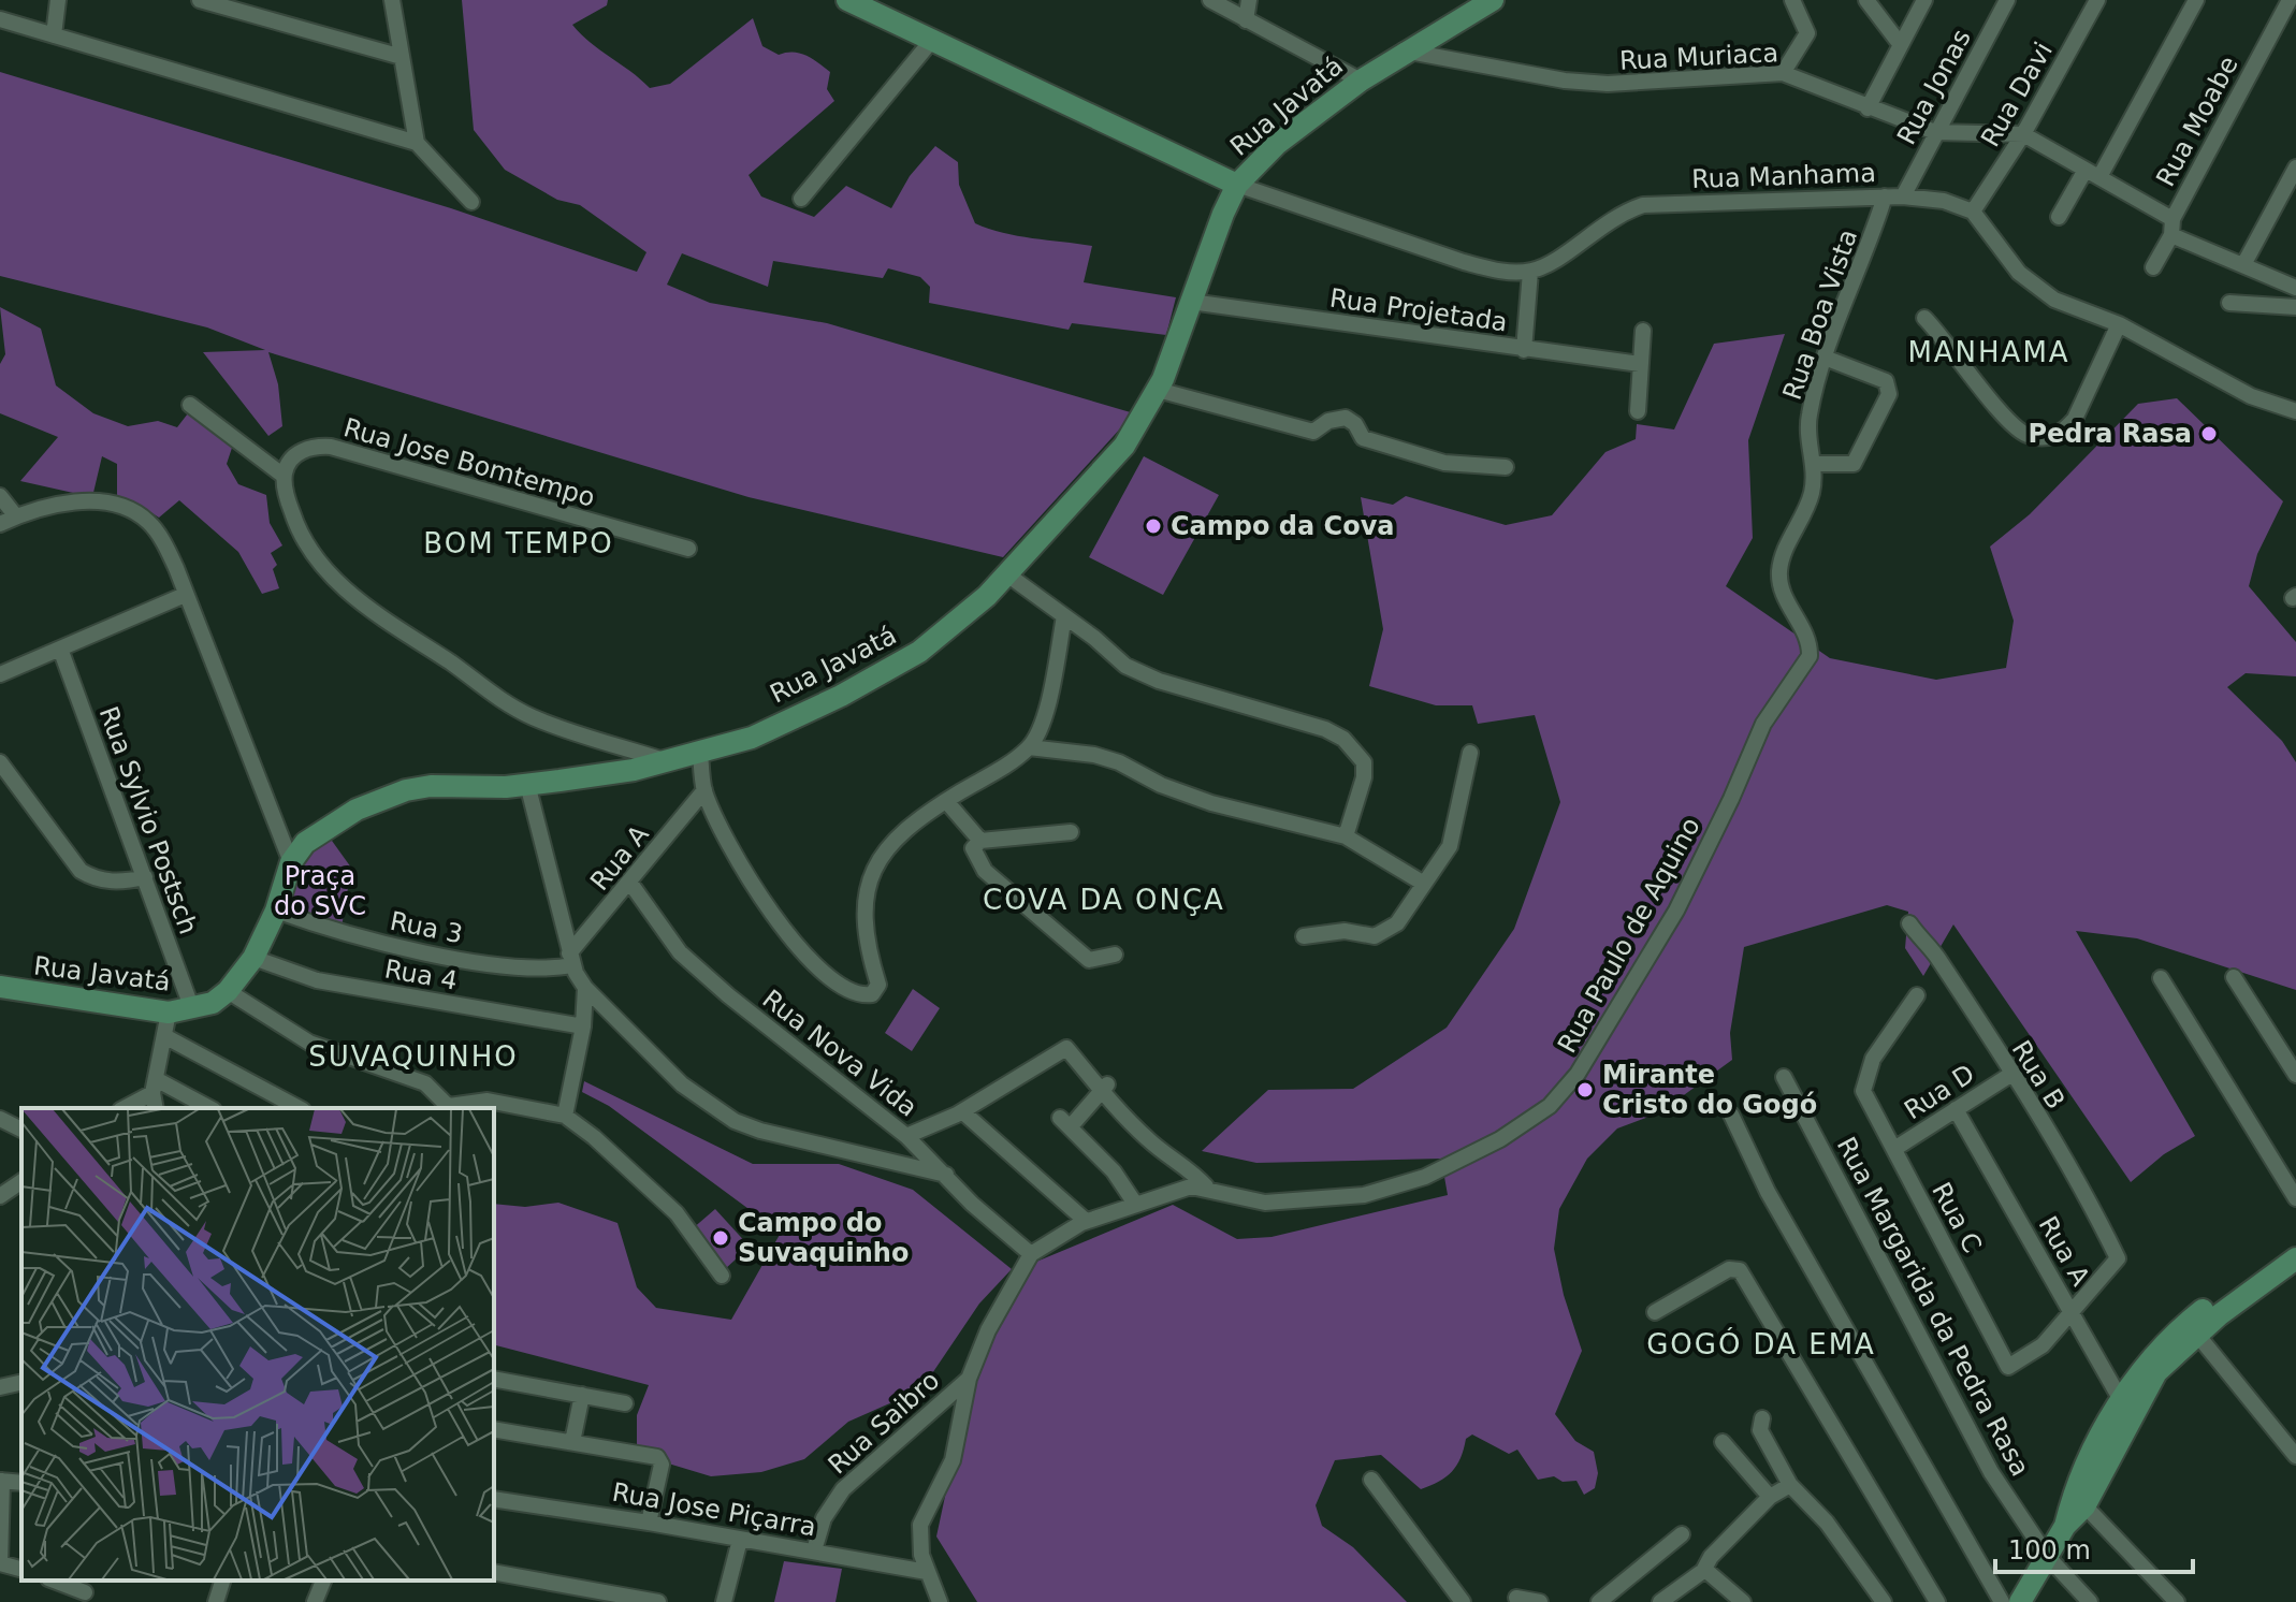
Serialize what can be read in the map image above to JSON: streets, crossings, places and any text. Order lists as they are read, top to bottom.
{
  "streets": {
    "street": [
      "Rua Muriaca",
      "Rua Jonas",
      "Rua Davi",
      "Rua Javatá",
      "Rua Moabe",
      "Rua Manhama",
      "Rua Projetada",
      "Rua Boa Vista",
      "Rua Jose Bomtempo",
      "Rua Sylvio Postsch",
      "Rua A",
      "Rua 3",
      "Rua Paulo de Aquino",
      "Rua 4",
      "Rua Nova Vida",
      "Rua B",
      "Rua D",
      "Rua C",
      "Rua Margarida da Pedra Rasa",
      "Rua Saibro",
      "Rua Jose Piçarra"
    ]
  },
  "crossings": [
    ["Rua Muriaca", "Rua Jonas"],
    ["Rua Muriaca", "Rua Davi"],
    ["Rua Muriaca", "Rua Javatá"],
    ["Rua Muriaca", "Rua Moabe"],
    ["Rua Jonas", "Rua Manhama"],
    ["Rua Davi", "Rua Manhama"],
    ["Rua Javatá", "Rua Projetada"],
    ["Rua Javatá", "Rua Sylvio Postsch"],
    ["Rua Javatá", "Rua 3"],
    ["Rua Javatá", "Rua 4"],
    ["Rua Manhama", "Rua Boa Vista"],
    ["Rua Boa Vista", "Rua Paulo de Aquino"],
    ["Rua A", "Rua 3"],
    ["Rua A", "Rua Nova Vida"],
    ["Rua A", "Rua B"],
    ["Rua A", "Rua D"],
    ["Rua A", "Rua C"],
    ["Rua B", "Rua D"],
    ["Rua B", "Rua C"],
    ["Rua D", "Rua C"],
    ["Rua Saibro", "Rua Jose Piçarra"]
  ],
  "districts": [
    "MANHAMA",
    "BOM TEMPO",
    "COVA DA ONÇA",
    "SUVAQUINHO",
    "GOGÓ DA EMA"
  ],
  "parks": ["Praça do SVC"],
  "places": [
    "Pedra Rasa",
    "Campo da Cova",
    "Mirante Cristo do Gogó",
    "Campo do Suvaquinho"
  ],
  "scale_bar": "100 m"
}
